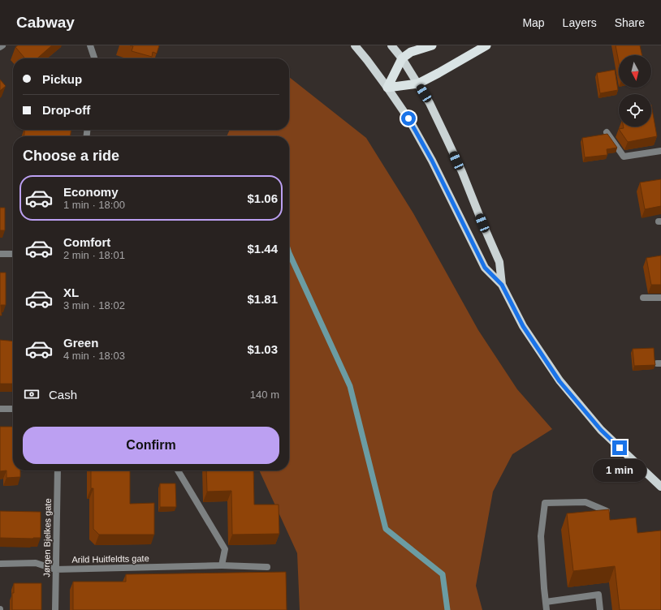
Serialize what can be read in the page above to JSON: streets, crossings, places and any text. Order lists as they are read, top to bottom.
{
  "streets": {
    "street": ["Jørgen Bjelkes gate", "Arild Huitfeldts gate"]
  },
  "crossings": [
    ["Jørgen Bjelkes gate", "Arild Huitfeldts gate"]
  ],
  "north": "bottom",
  "page": {
    "header": "Cabway",
    "nav": ["Map", "Layers", "Share"],
    "banner": ["Pickup", "Drop-off"],
    "heading": "Choose a ride",
    "list": [
      {
        "name": "Economy",
        "note": "1 min · 18:00",
        "value": "$1.06"
      },
      {
        "name": "Comfort",
        "note": "2 min · 18:01",
        "value": "$1.44"
      },
      {
        "name": "XL",
        "note": "3 min · 18:02",
        "value": "$1.81"
      },
      {
        "name": "Green",
        "note": "4 min · 18:03",
        "value": "$1.03"
      }
    ],
    "pay": ["Cash", "140 m"],
    "buttons": "Confirm",
    "bubble": "1 min"
  }
}
